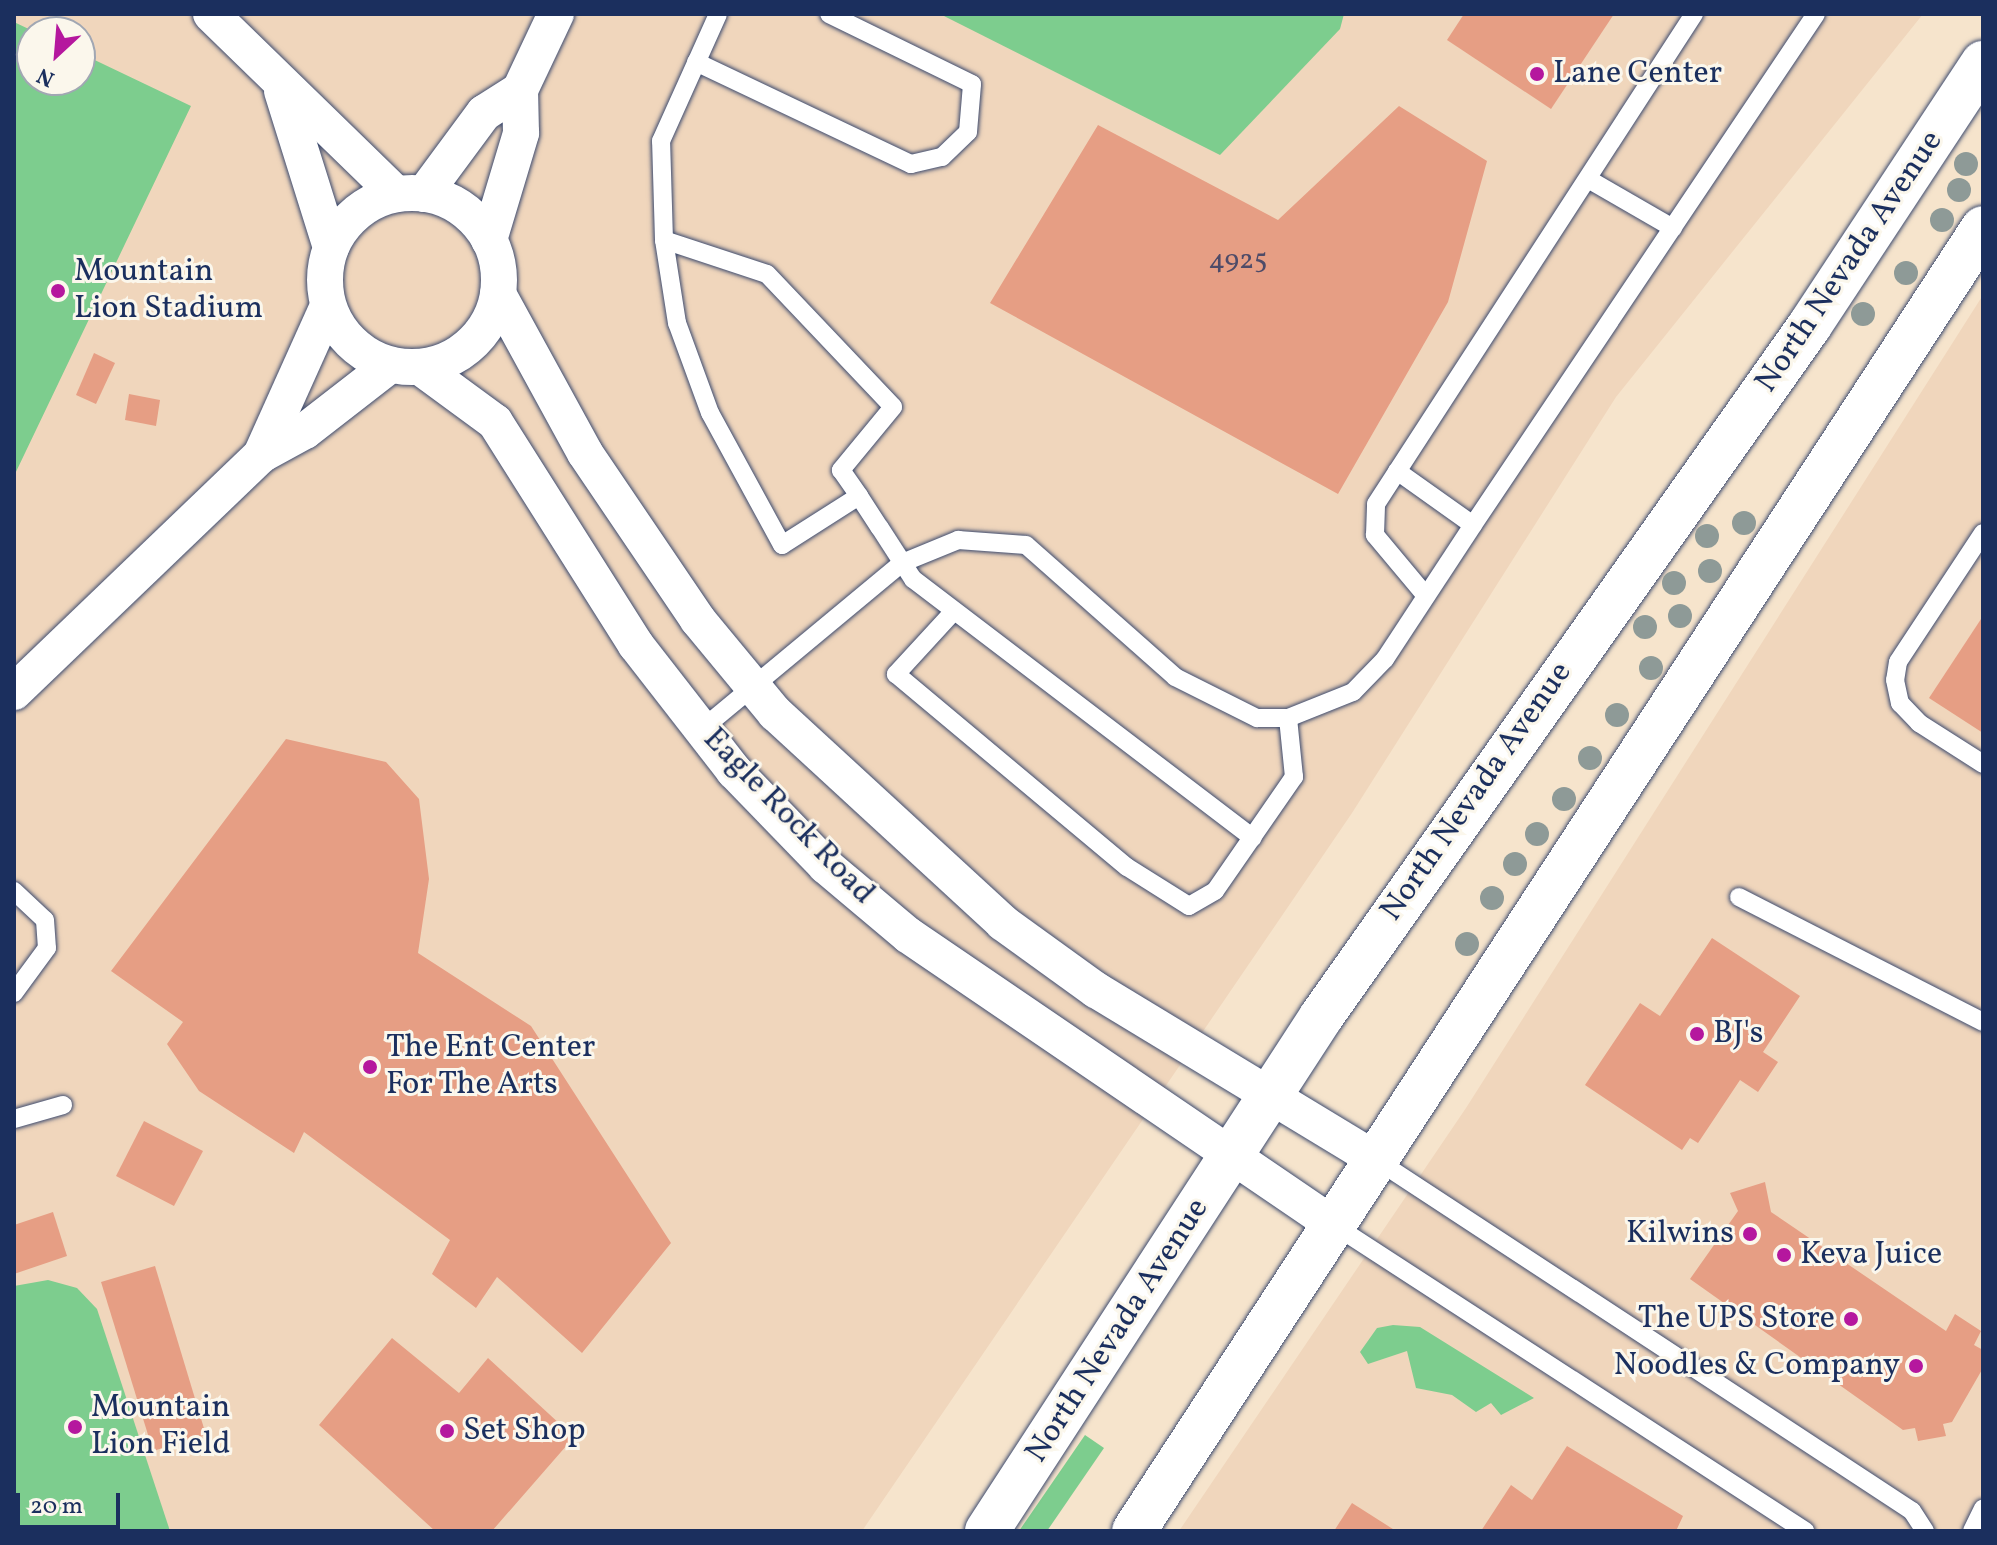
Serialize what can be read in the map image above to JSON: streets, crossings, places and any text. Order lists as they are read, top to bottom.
{
  "streets": {
    "main road": ["North Nevada Avenue"],
    "street": ["Eagle Rock Road"]
  },
  "crossings": [
    ["North Nevada Avenue", "Eagle Rock Road"]
  ],
  "places": [
    "Lane Center",
    "Mountain Lion Stadium",
    "BJ's",
    "The Ent Center For The Arts",
    "Kilwins",
    "Keva Juice",
    "The UPS Store",
    "Noodles & Company",
    "Mountain Lion Field",
    "Set Shop"
  ],
  "house_numbers": ["4925"],
  "scale_bar": "20 m",
  "north": "bottom left"
}
